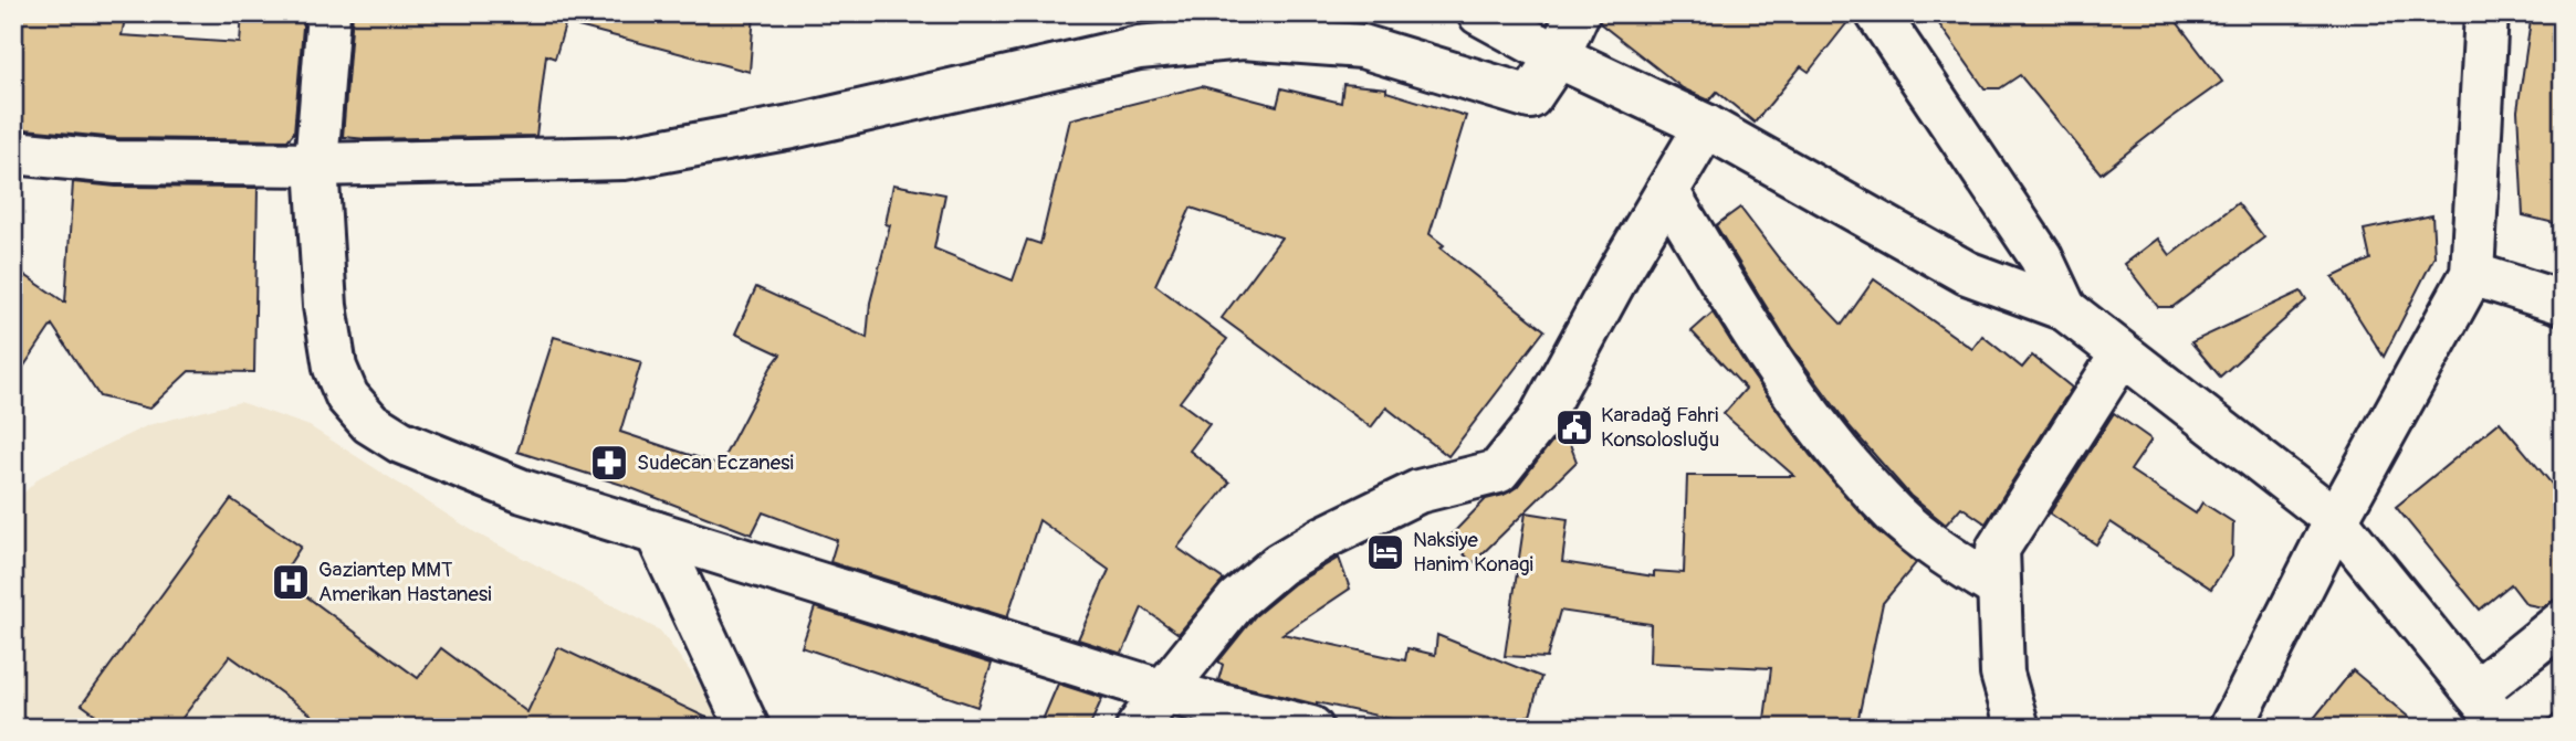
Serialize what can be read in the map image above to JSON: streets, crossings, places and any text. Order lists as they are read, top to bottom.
{
  "places": {
    "public building": ["Karadağ Fahri Konsolosluğu"],
    "pharmacy": ["Sudecan Eczanesi"],
    "hotel": ["Naksiye Hanim Konagi"],
    "hospital": ["Gaziantep MMT Amerikan Hastanesi"]
  }
}
